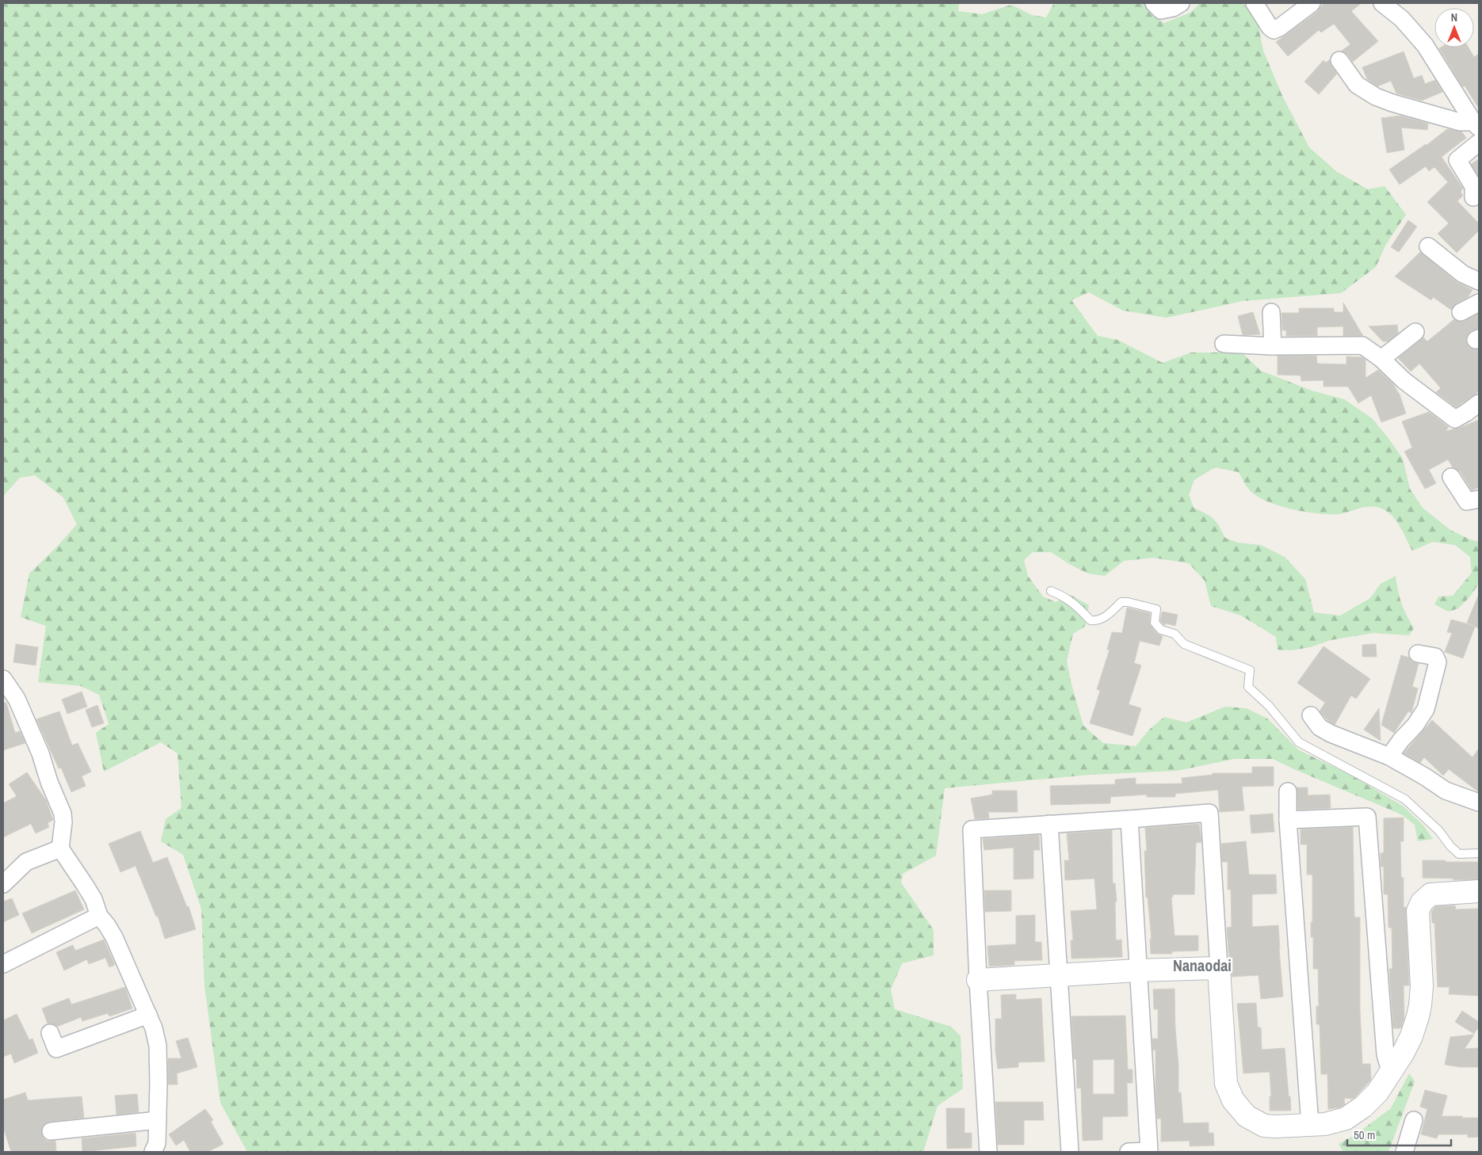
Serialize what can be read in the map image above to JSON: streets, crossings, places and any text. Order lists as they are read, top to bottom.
{
  "districts": ["Nanaodai"],
  "scale_bar": "50 m",
  "north": "top"
}
